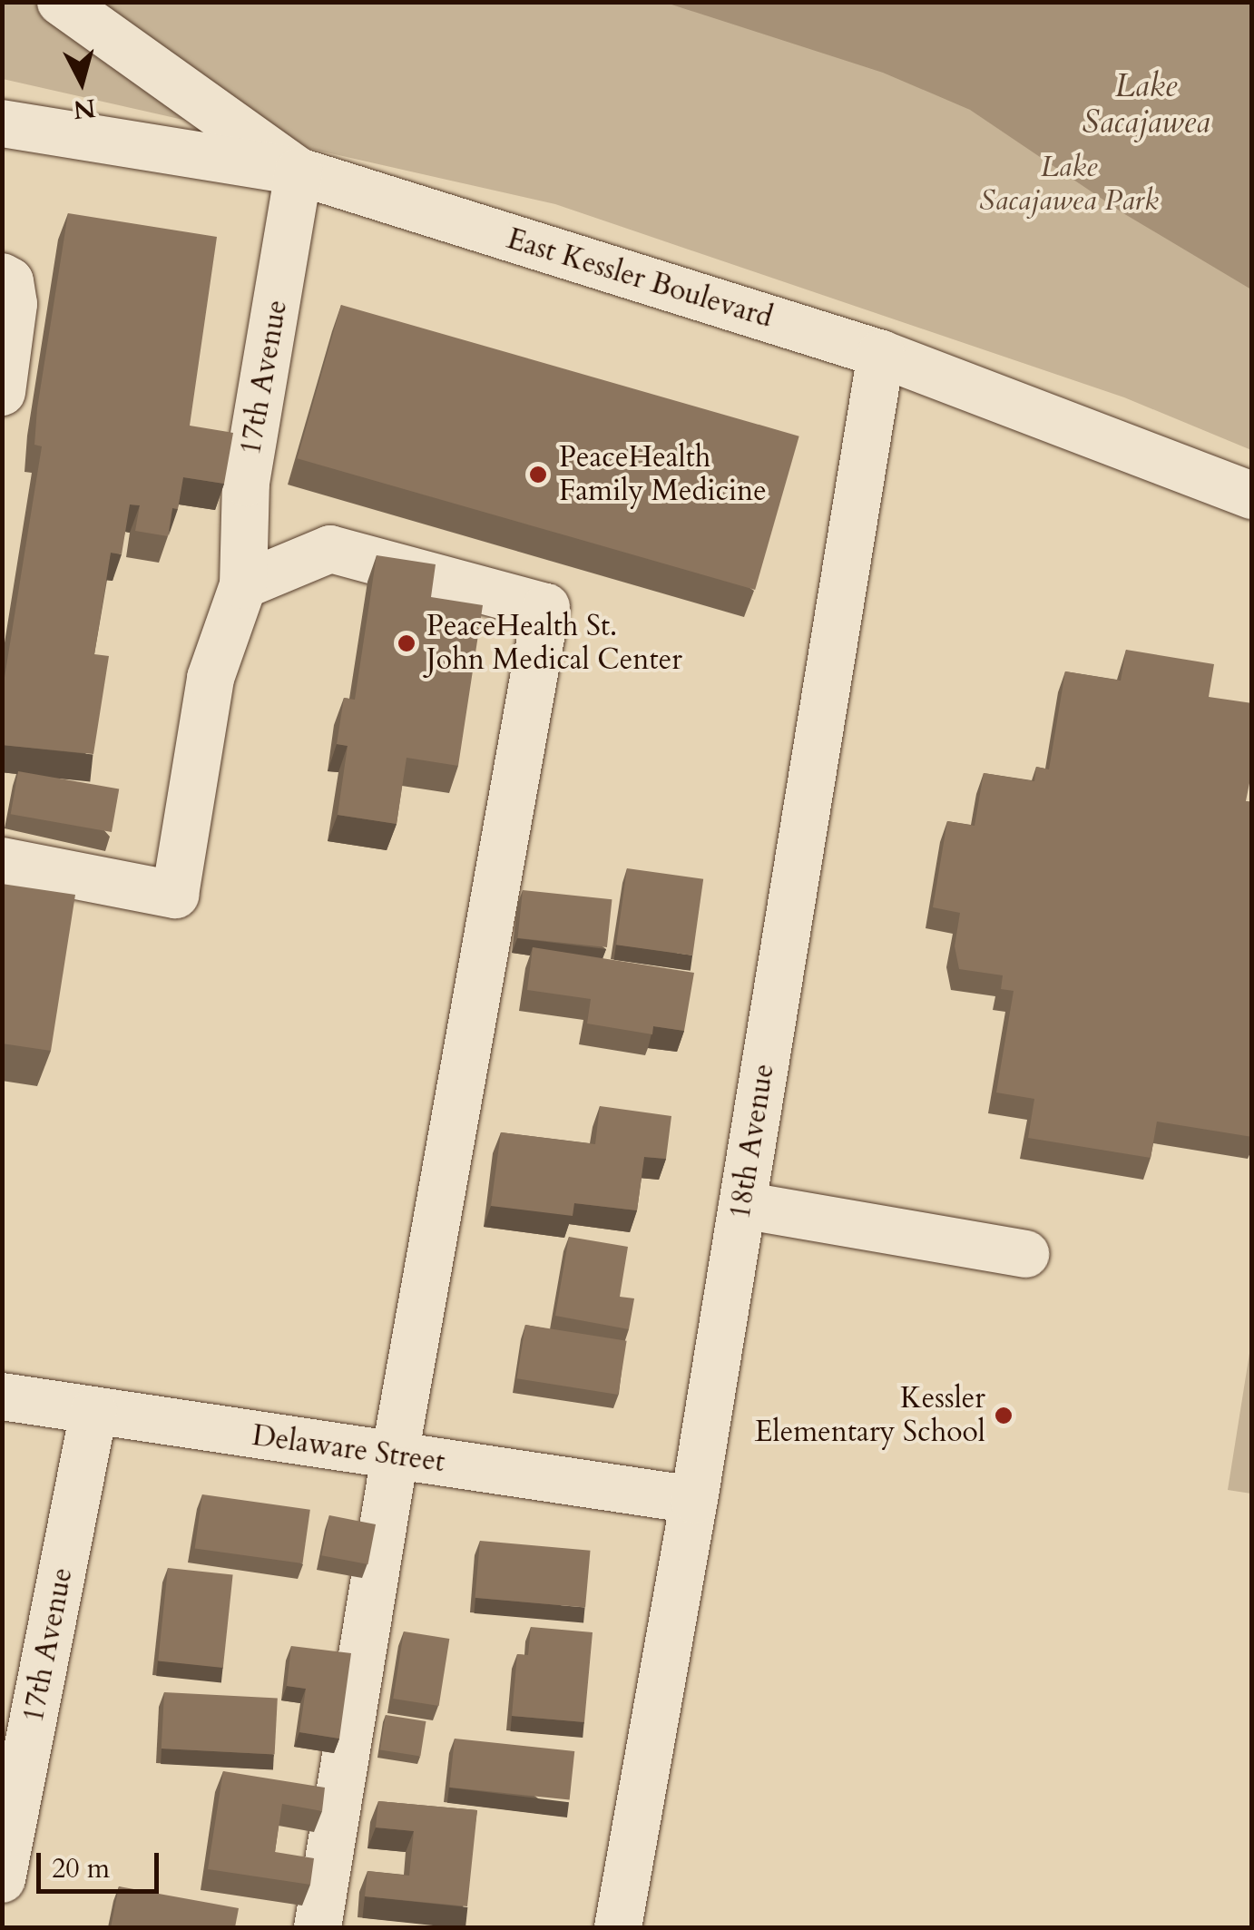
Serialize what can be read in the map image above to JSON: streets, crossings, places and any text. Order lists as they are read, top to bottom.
{
  "streets": {
    "street": [
      "East Kessler Boulevard",
      "17th Avenue",
      "18th Avenue",
      "Delaware Street"
    ]
  },
  "crossings": [
    ["East Kessler Boulevard", "17th Avenue"],
    ["East Kessler Boulevard", "18th Avenue"],
    ["17th Avenue", "Delaware Street"],
    ["18th Avenue", "Delaware Street"]
  ],
  "water": ["Lake Sacajawea"],
  "parks": ["Lake Sacajawea Park"],
  "places": ["PeaceHealth Family Medicine", "PeaceHealth St. John Medical Center", "Kessler Elementary School"],
  "scale_bar": "20 m",
  "north": "bottom"
}
